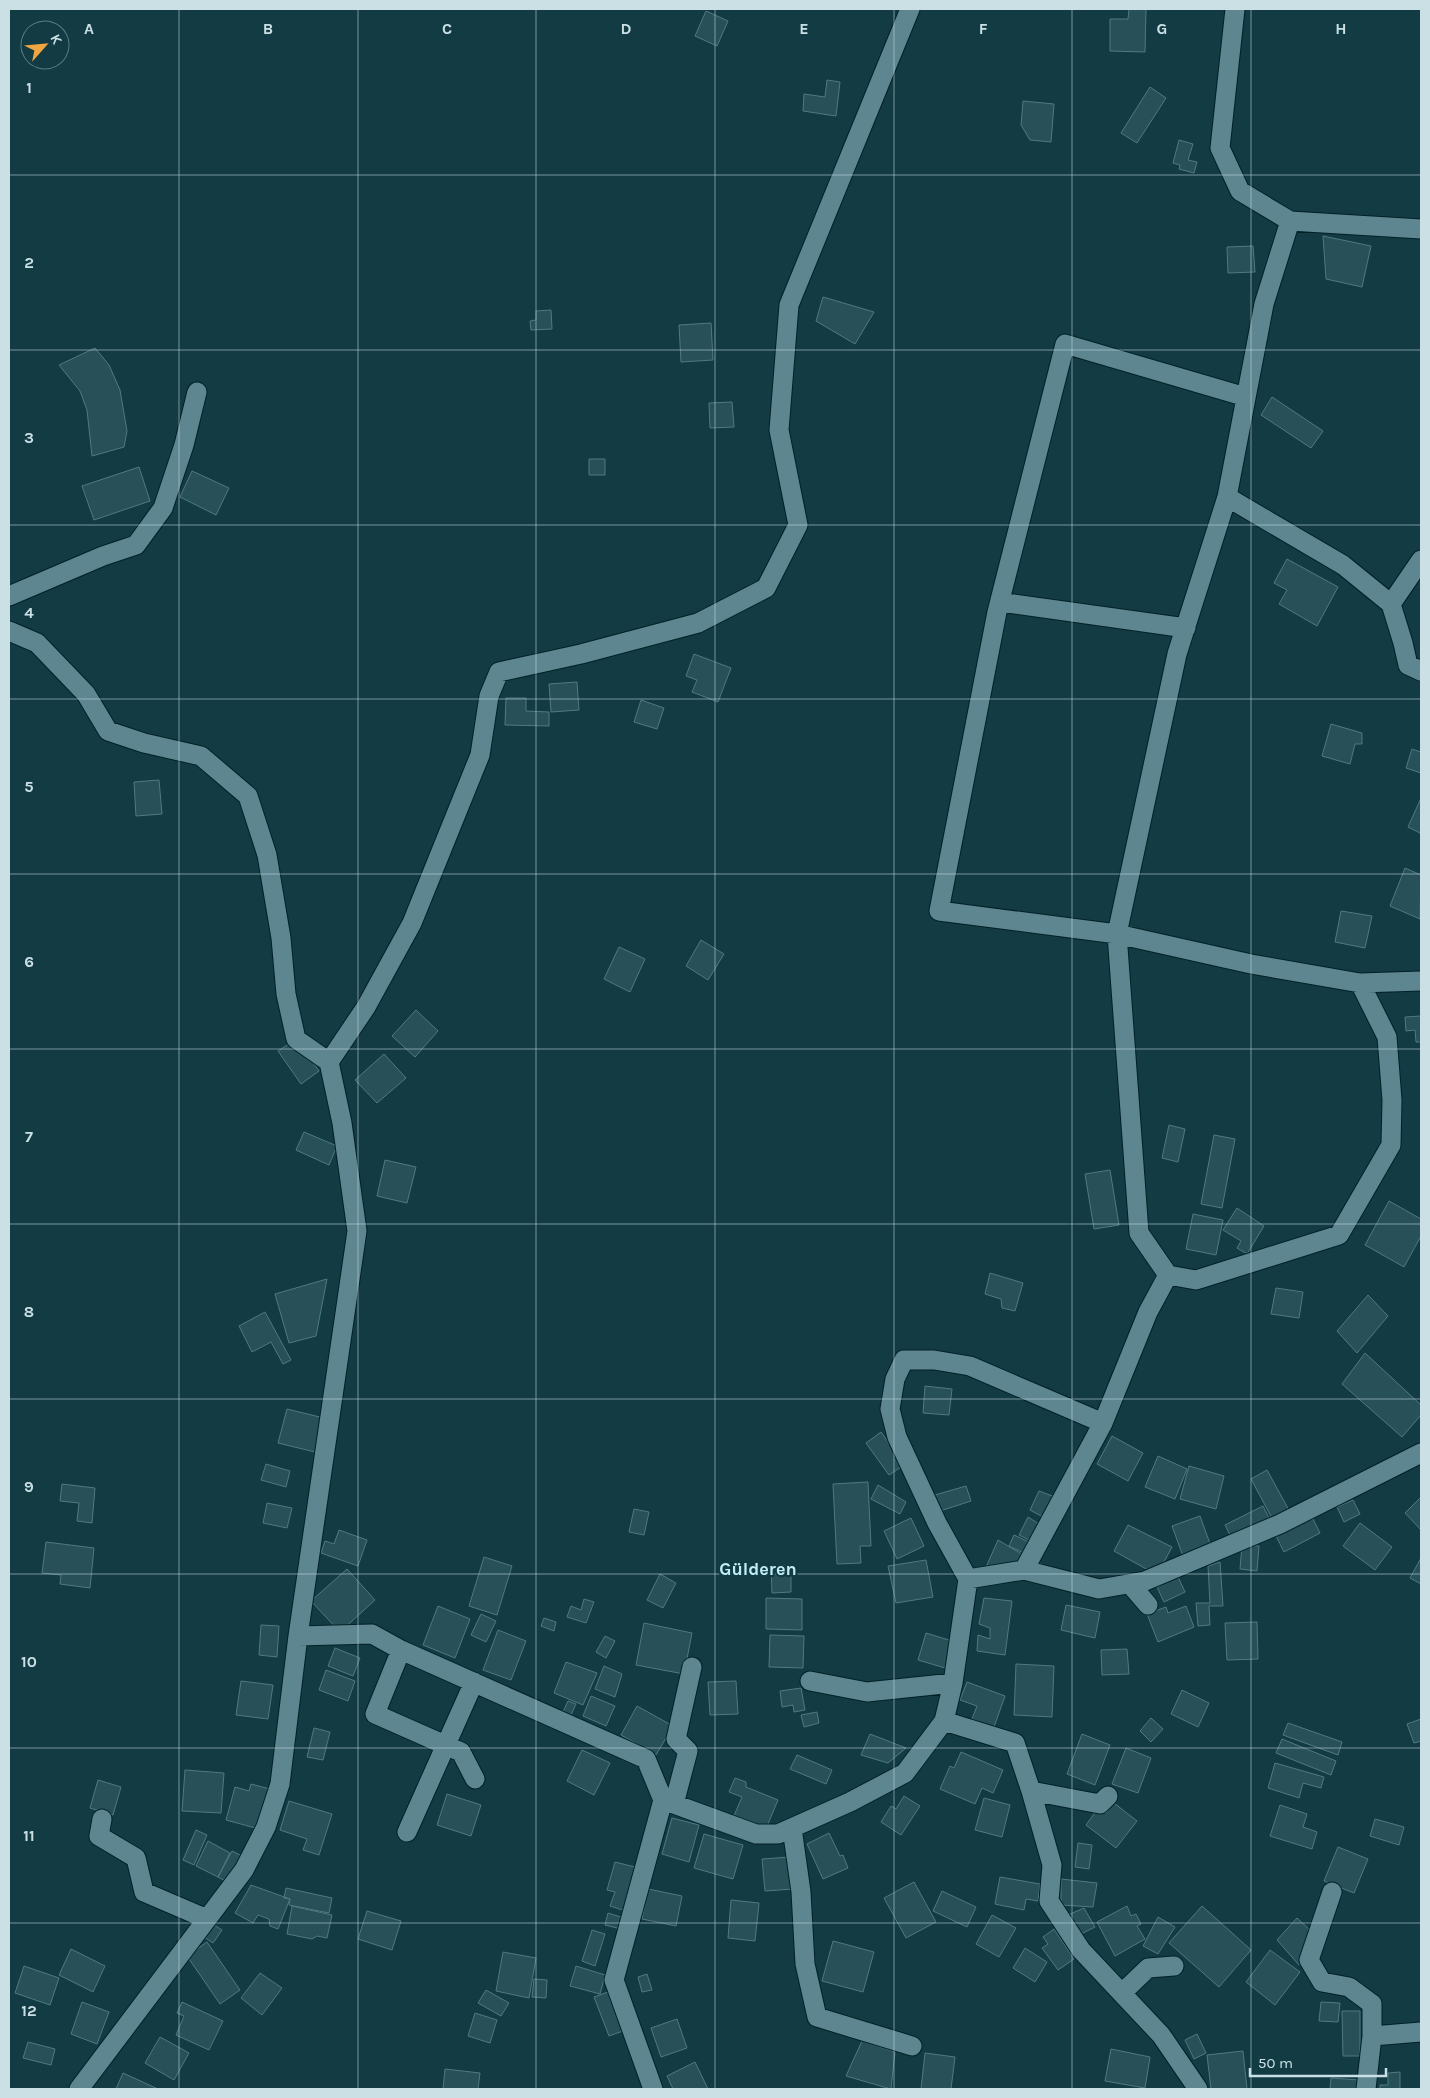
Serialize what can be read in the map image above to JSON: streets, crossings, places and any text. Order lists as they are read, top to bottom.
{
  "districts": ["Gülderen"],
  "scale_bar": "50 m",
  "north": "top right",
  "grid": {
    "columns": [
      "A",
      "B",
      "C",
      "D",
      "E",
      "F",
      "G",
      "H"
    ],
    "rows": [
      "1",
      "2",
      "3",
      "4",
      "5",
      "6",
      "7",
      "8",
      "9",
      "10",
      "11",
      "12"
    ]
  }
}
